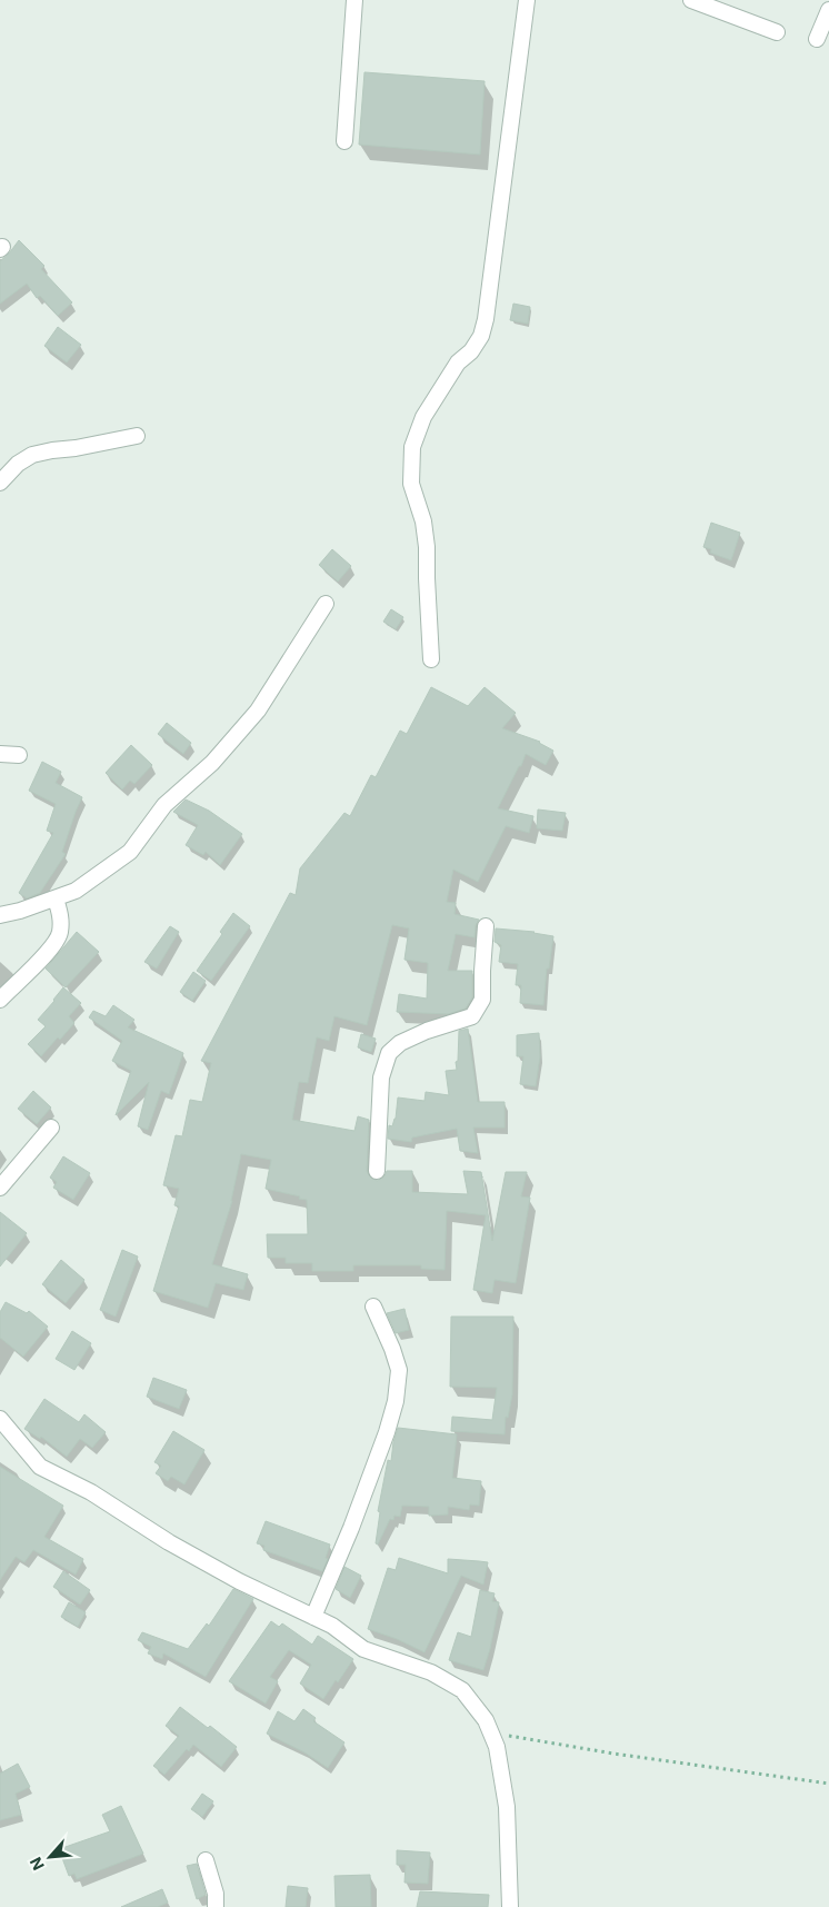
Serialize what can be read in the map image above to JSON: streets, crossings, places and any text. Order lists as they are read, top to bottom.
{
  "north": "bottom left"
}
